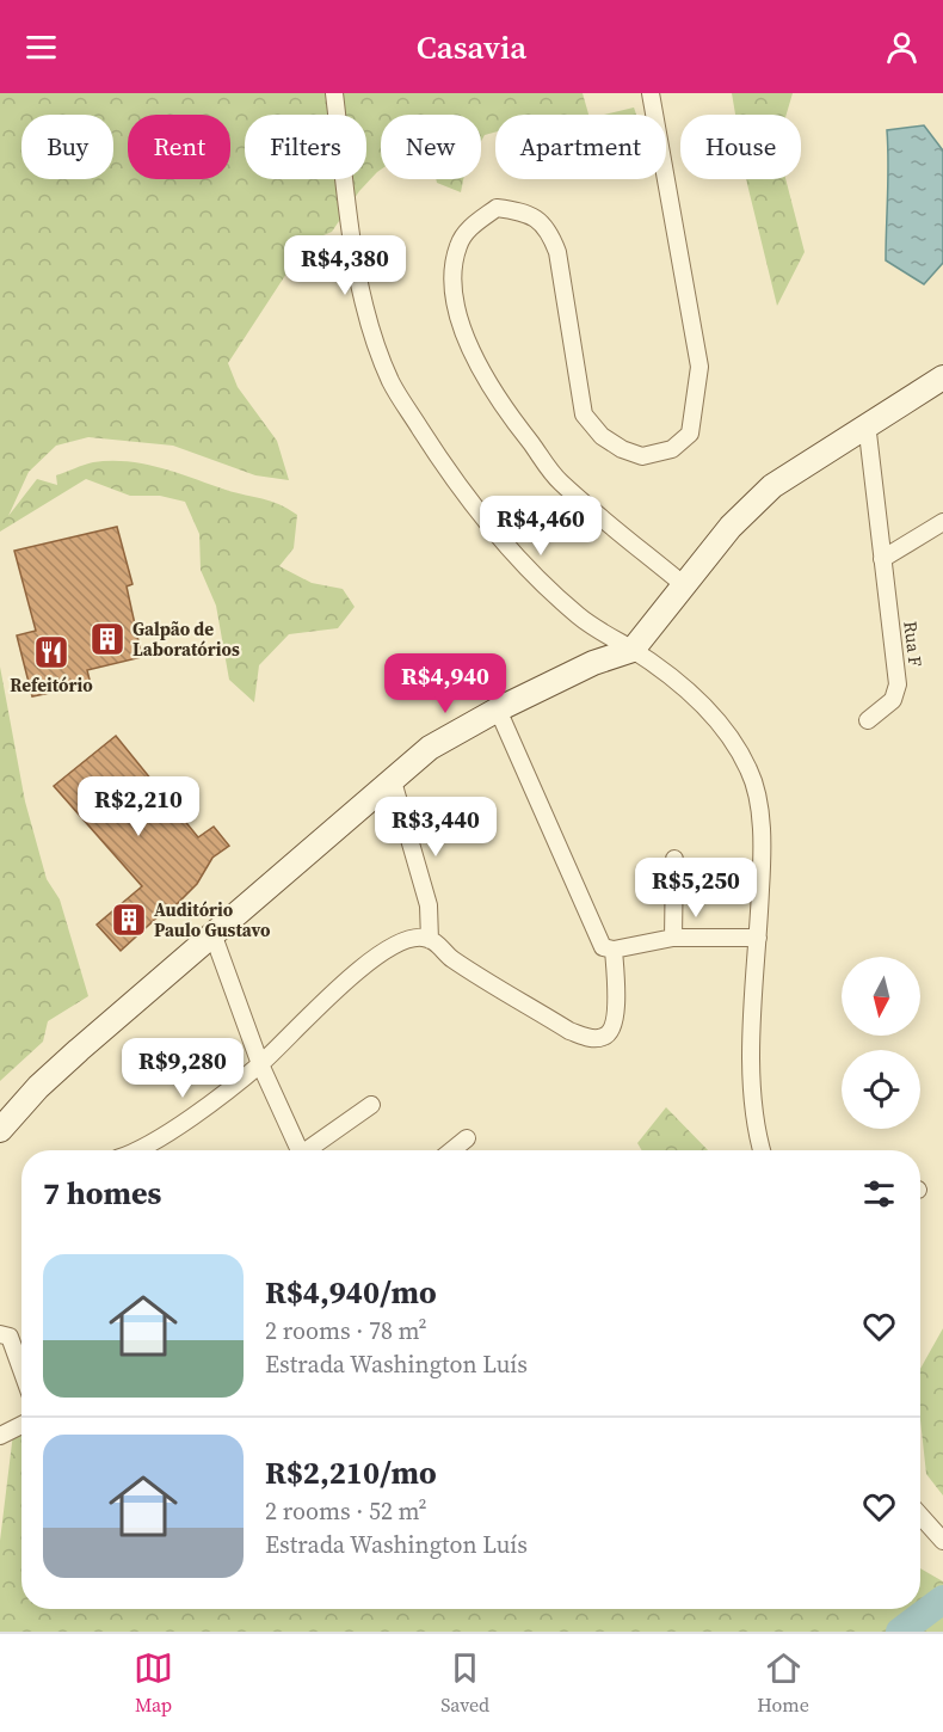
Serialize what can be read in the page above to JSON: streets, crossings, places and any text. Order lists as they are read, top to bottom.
{
  "streets": {
    "street": ["Rua F"]
  },
  "places": {
    "building": ["Galpão de Laboratórios", "Auditório Paulo Gustavo"],
    "restaurant": ["Refeitório"]
  },
  "north": "bottom",
  "page": {
    "header": "Casavia",
    "chip": [
      "Buy",
      "Rent",
      "Filters",
      "New",
      "Apartment",
      "House"
    ],
    "price": [
      "R$4,380",
      "R$4,460",
      "R$4,940",
      "R$2,210",
      "R$3,440",
      "R$5,250",
      "R$9,280"
    ],
    "heading": "7 homes",
    "list": [
      {
        "name": "R$4,940/mo",
        "note": "2 rooms · 78 m² · Estrada Washington Luís"
      },
      {
        "name": "R$2,210/mo",
        "note": "2 rooms · 52 m² · Estrada Washington Luís"
      }
    ],
    "tabs": ["Map", "Saved", "Home"]
  }
}
